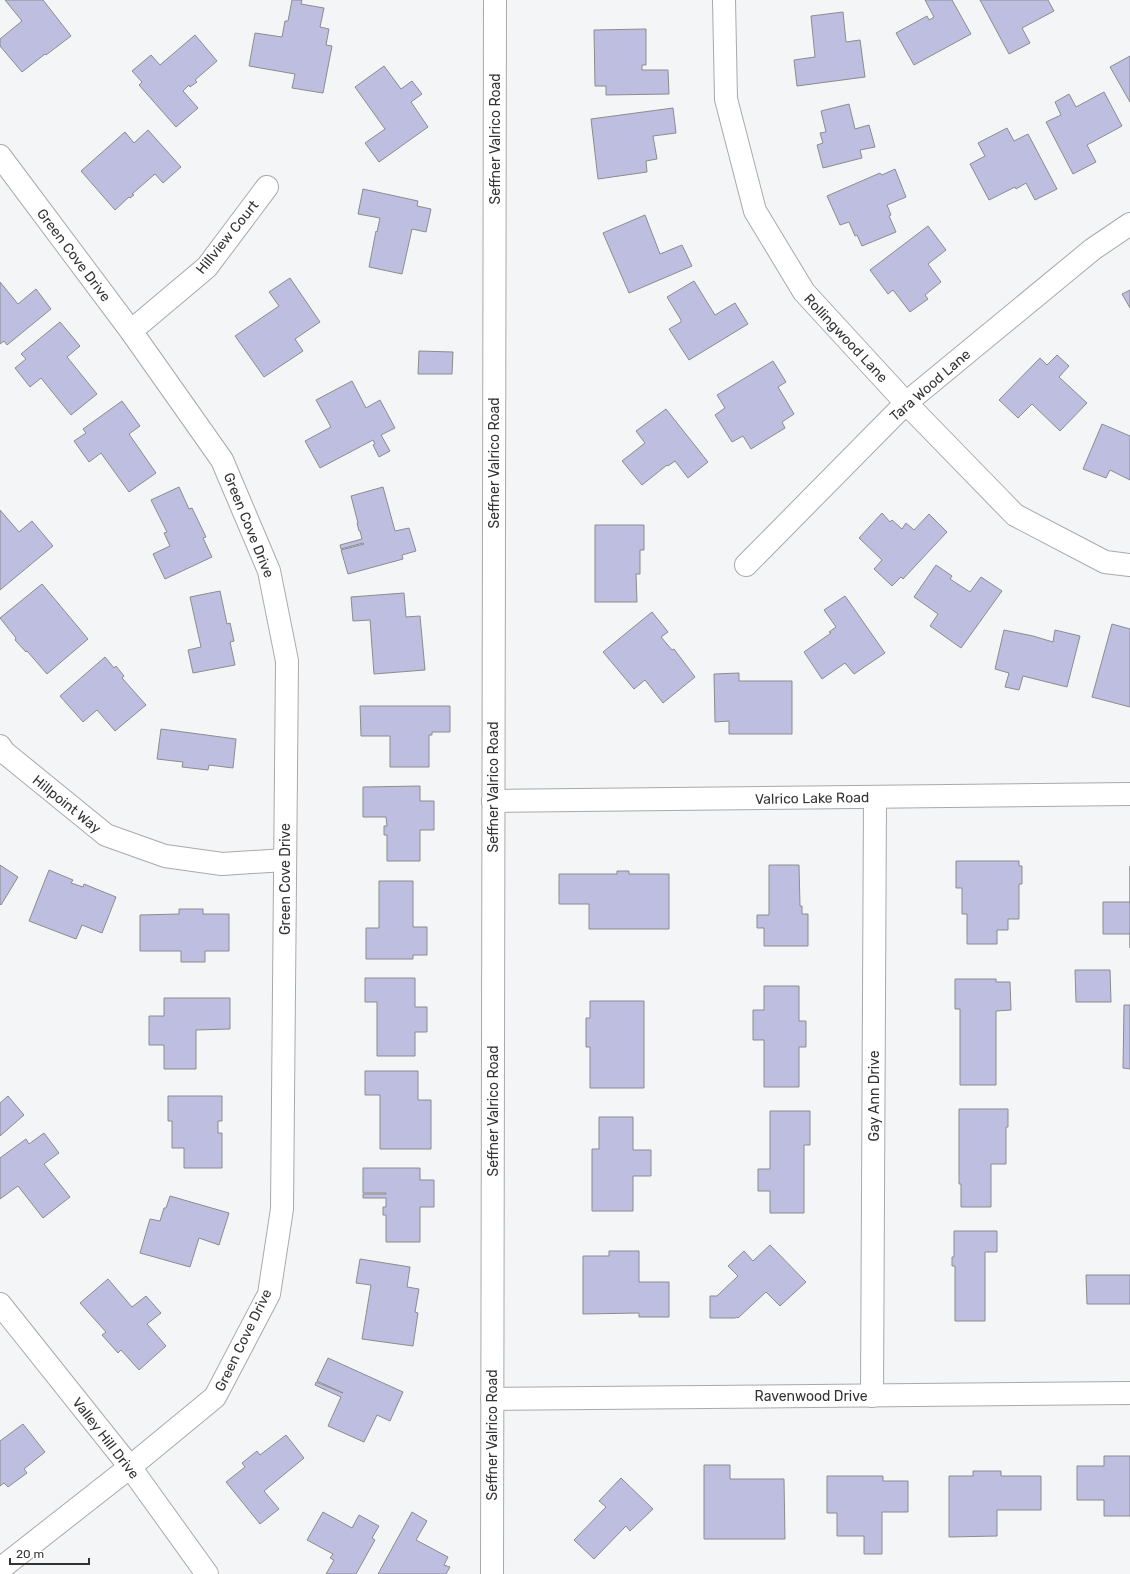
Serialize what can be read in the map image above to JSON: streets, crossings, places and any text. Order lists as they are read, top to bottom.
{
  "streets": {
    "street": [
      "Seffner Valrico Road",
      "Hillview Court",
      "Green Cove Drive",
      "Rollingwood Lane",
      "Tara Wood Lane",
      "Valrico Lake Road",
      "Hillpoint Way",
      "Gay Ann Drive",
      "Ravenwood Drive",
      "Valley Hill Drive"
    ]
  },
  "crossings": [
    ["Seffner Valrico Road", "Valrico Lake Road"],
    ["Seffner Valrico Road", "Ravenwood Drive"],
    ["Hillview Court", "Green Cove Drive"],
    ["Green Cove Drive", "Hillpoint Way"],
    ["Green Cove Drive", "Valley Hill Drive"],
    ["Rollingwood Lane", "Tara Wood Lane"],
    ["Valrico Lake Road", "Gay Ann Drive"],
    ["Gay Ann Drive", "Ravenwood Drive"]
  ],
  "scale_bar": "20 m"
}
